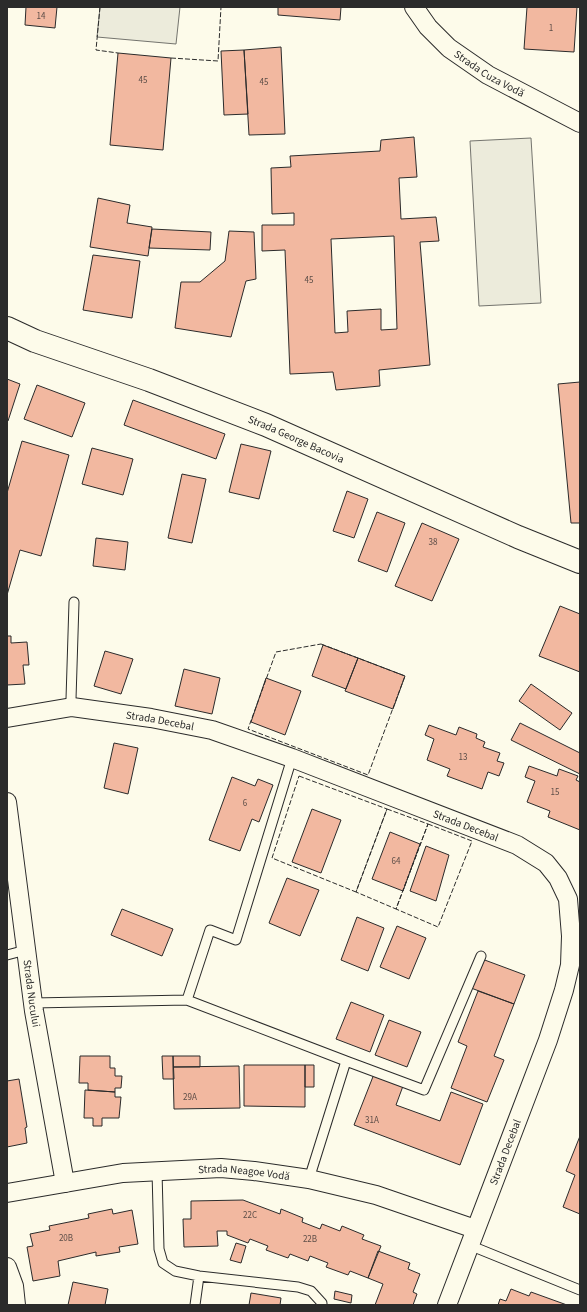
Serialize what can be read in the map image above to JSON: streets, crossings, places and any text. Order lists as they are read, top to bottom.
{
  "streets": {
    "street": [
      "Strada Cuza Vodă",
      "Strada George Bacovia",
      "Strada Decebal",
      "Strada Nucului",
      "Strada Neagoe Vodă"
    ]
  },
  "crossings": [
    ["Strada Decebal", "Strada Neagoe Vodă"],
    ["Strada Nucului", "Strada Neagoe Vodă"]
  ],
  "house_numbers": [
    "14",
    "1",
    "45",
    "45",
    "45",
    "38",
    "13",
    "15",
    "6",
    "64",
    "29A",
    "31A",
    "22C",
    "20B",
    "22B"
  ]
}
